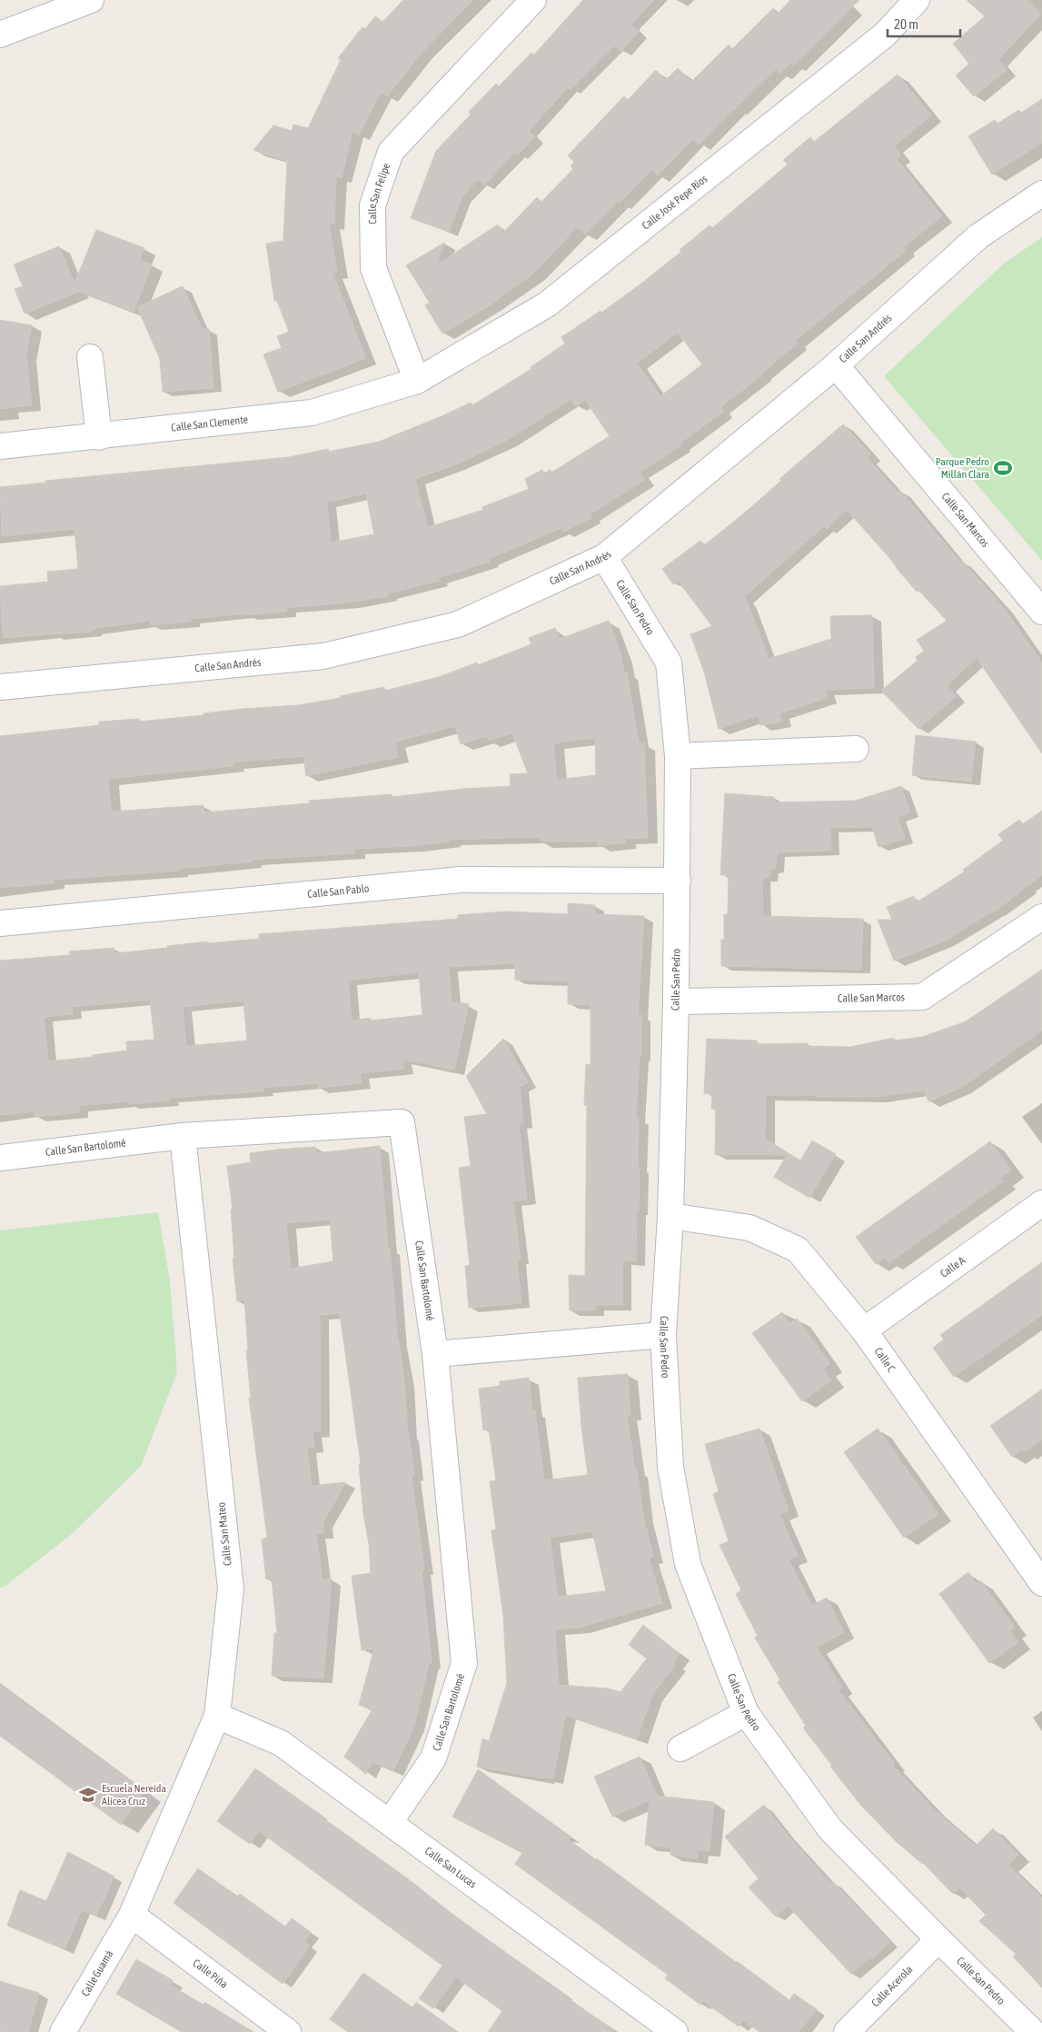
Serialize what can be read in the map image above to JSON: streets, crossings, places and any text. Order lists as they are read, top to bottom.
{
  "streets": {
    "street": [
      "Calle San Felipe",
      "Calle José Pepe Ríos",
      "Calle San Andrés",
      "Calle San Clemente",
      "Calle San Marcos",
      "Calle San Pedro",
      "Calle San Pablo",
      "Calle San Bartolomé",
      "Calle A",
      "Calle C",
      "Calle San Mateo",
      "Calle San Lucas",
      "Calle Guamá",
      "Calle Piña",
      "Calle Acerola"
    ]
  },
  "crossings": [
    ["Calle San Felipe", "Calle José Pepe Ríos"],
    ["Calle San Felipe", "Calle San Clemente"],
    ["Calle José Pepe Ríos", "Calle San Clemente"],
    ["Calle San Andrés", "Calle San Marcos"],
    ["Calle San Andrés", "Calle San Pedro"],
    ["Calle San Marcos", "Calle San Pedro"],
    ["Calle San Pedro", "Calle San Pablo"],
    ["Calle San Pedro", "Calle C"],
    ["Calle San Pedro", "Calle Acerola"],
    ["Calle San Bartolomé", "Calle San Mateo"],
    ["Calle San Bartolomé", "Calle San Lucas"],
    ["Calle A", "Calle C"],
    ["Calle San Mateo", "Calle San Lucas"],
    ["Calle San Mateo", "Calle Guamá"],
    ["Calle San Mateo", "Calle Piña"],
    ["Calle Guamá", "Calle Piña"]
  ],
  "places": {
    "sports": ["Parque Pedro Millán Clara"],
    "school or university": ["Escuela Nereida Alicea Cruz"]
  },
  "scale_bar": "20 m"
}
